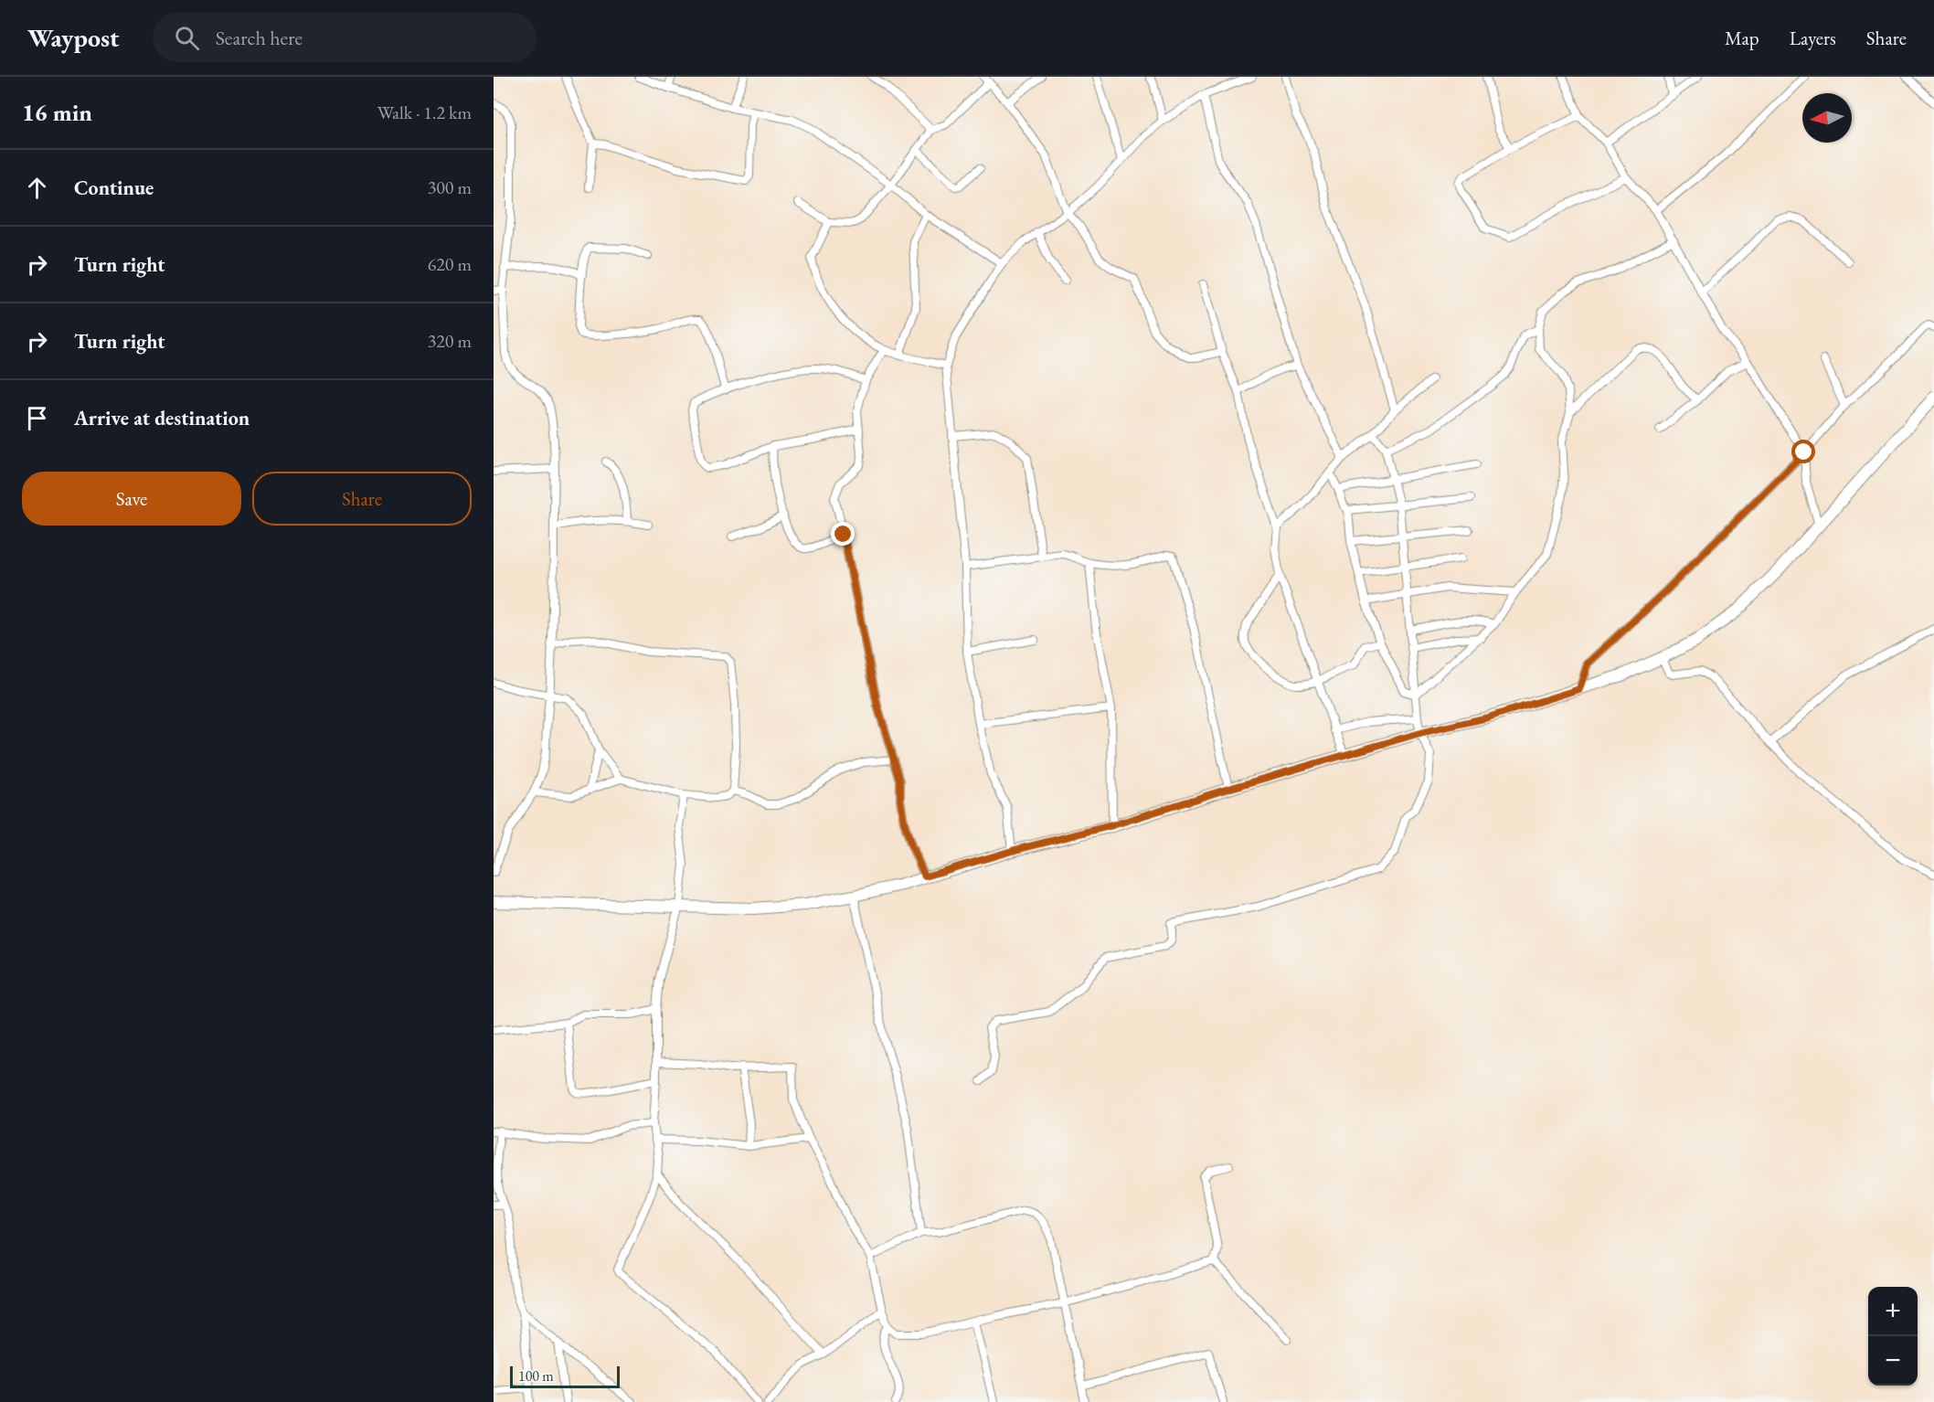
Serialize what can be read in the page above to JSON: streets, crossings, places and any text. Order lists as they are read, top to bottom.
{
  "scale_bar": "100 m",
  "north": "left",
  "page": {
    "header": "Waypost",
    "search": "Search here",
    "nav": ["Map", "Layers", "Share"],
    "heading": ["16 min", "Walk · 1.2 km"],
    "list": [
      ["Continue", "300 m"],
      ["Turn right", "620 m"],
      ["Turn right", "320 m"],
      "Arrive at destination"
    ],
    "buttons": ["Save", "Share"],
    "map_buttons": ["+", "−"],
    "scale": "100 m"
  }
}
